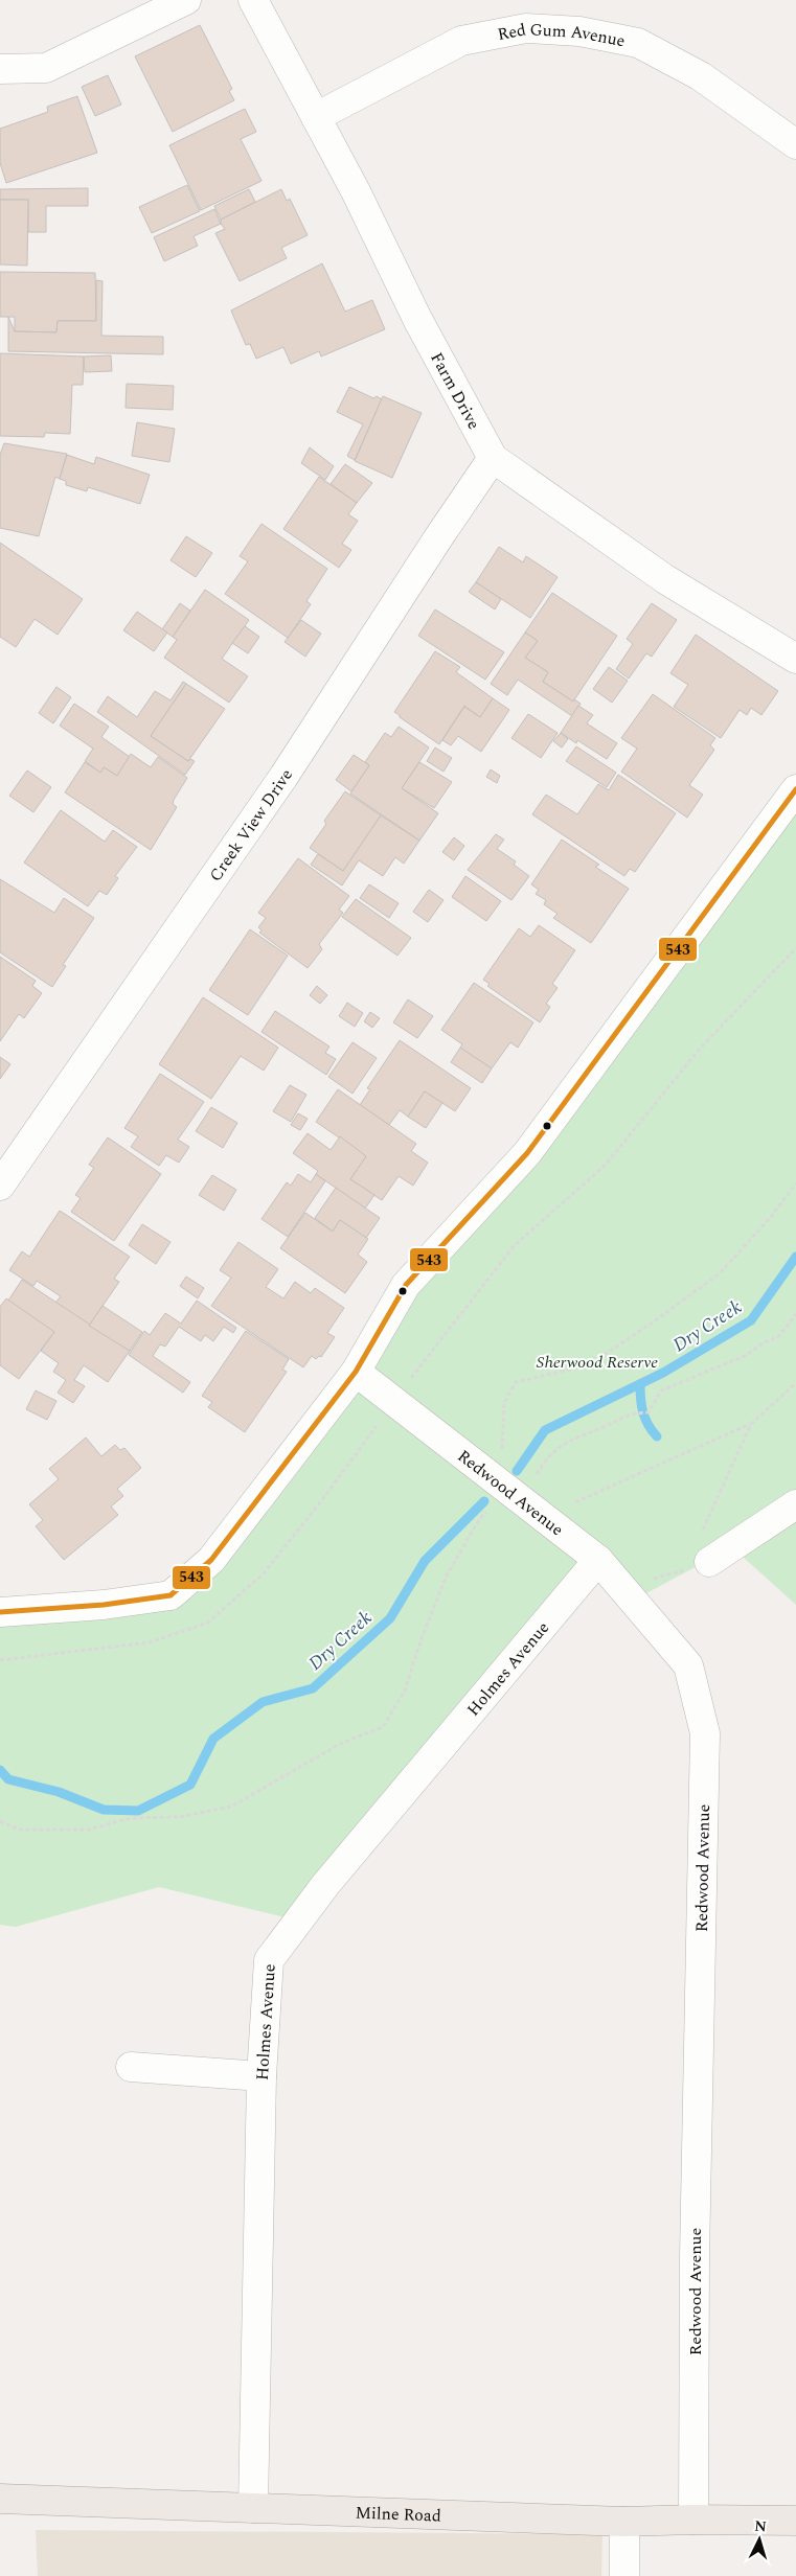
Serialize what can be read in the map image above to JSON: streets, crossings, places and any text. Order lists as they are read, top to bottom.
{
  "streets": {
    "main road": ["Milne Road"],
    "street": [
      "Red Gum Avenue",
      "Farm Drive",
      "Creek View Drive",
      "Redwood Avenue",
      "Holmes Avenue"
    ]
  },
  "crossings": [
    ["Red Gum Avenue", "Farm Drive"],
    ["Farm Drive", "Creek View Drive"],
    ["Redwood Avenue", "Holmes Avenue"],
    ["Redwood Avenue", "Milne Road"],
    ["Holmes Avenue", "Milne Road"]
  ],
  "water": ["Dry Creek"],
  "parks": ["Sherwood Reserve"],
  "lines": ["transit line 543"],
  "north": "top"
}
